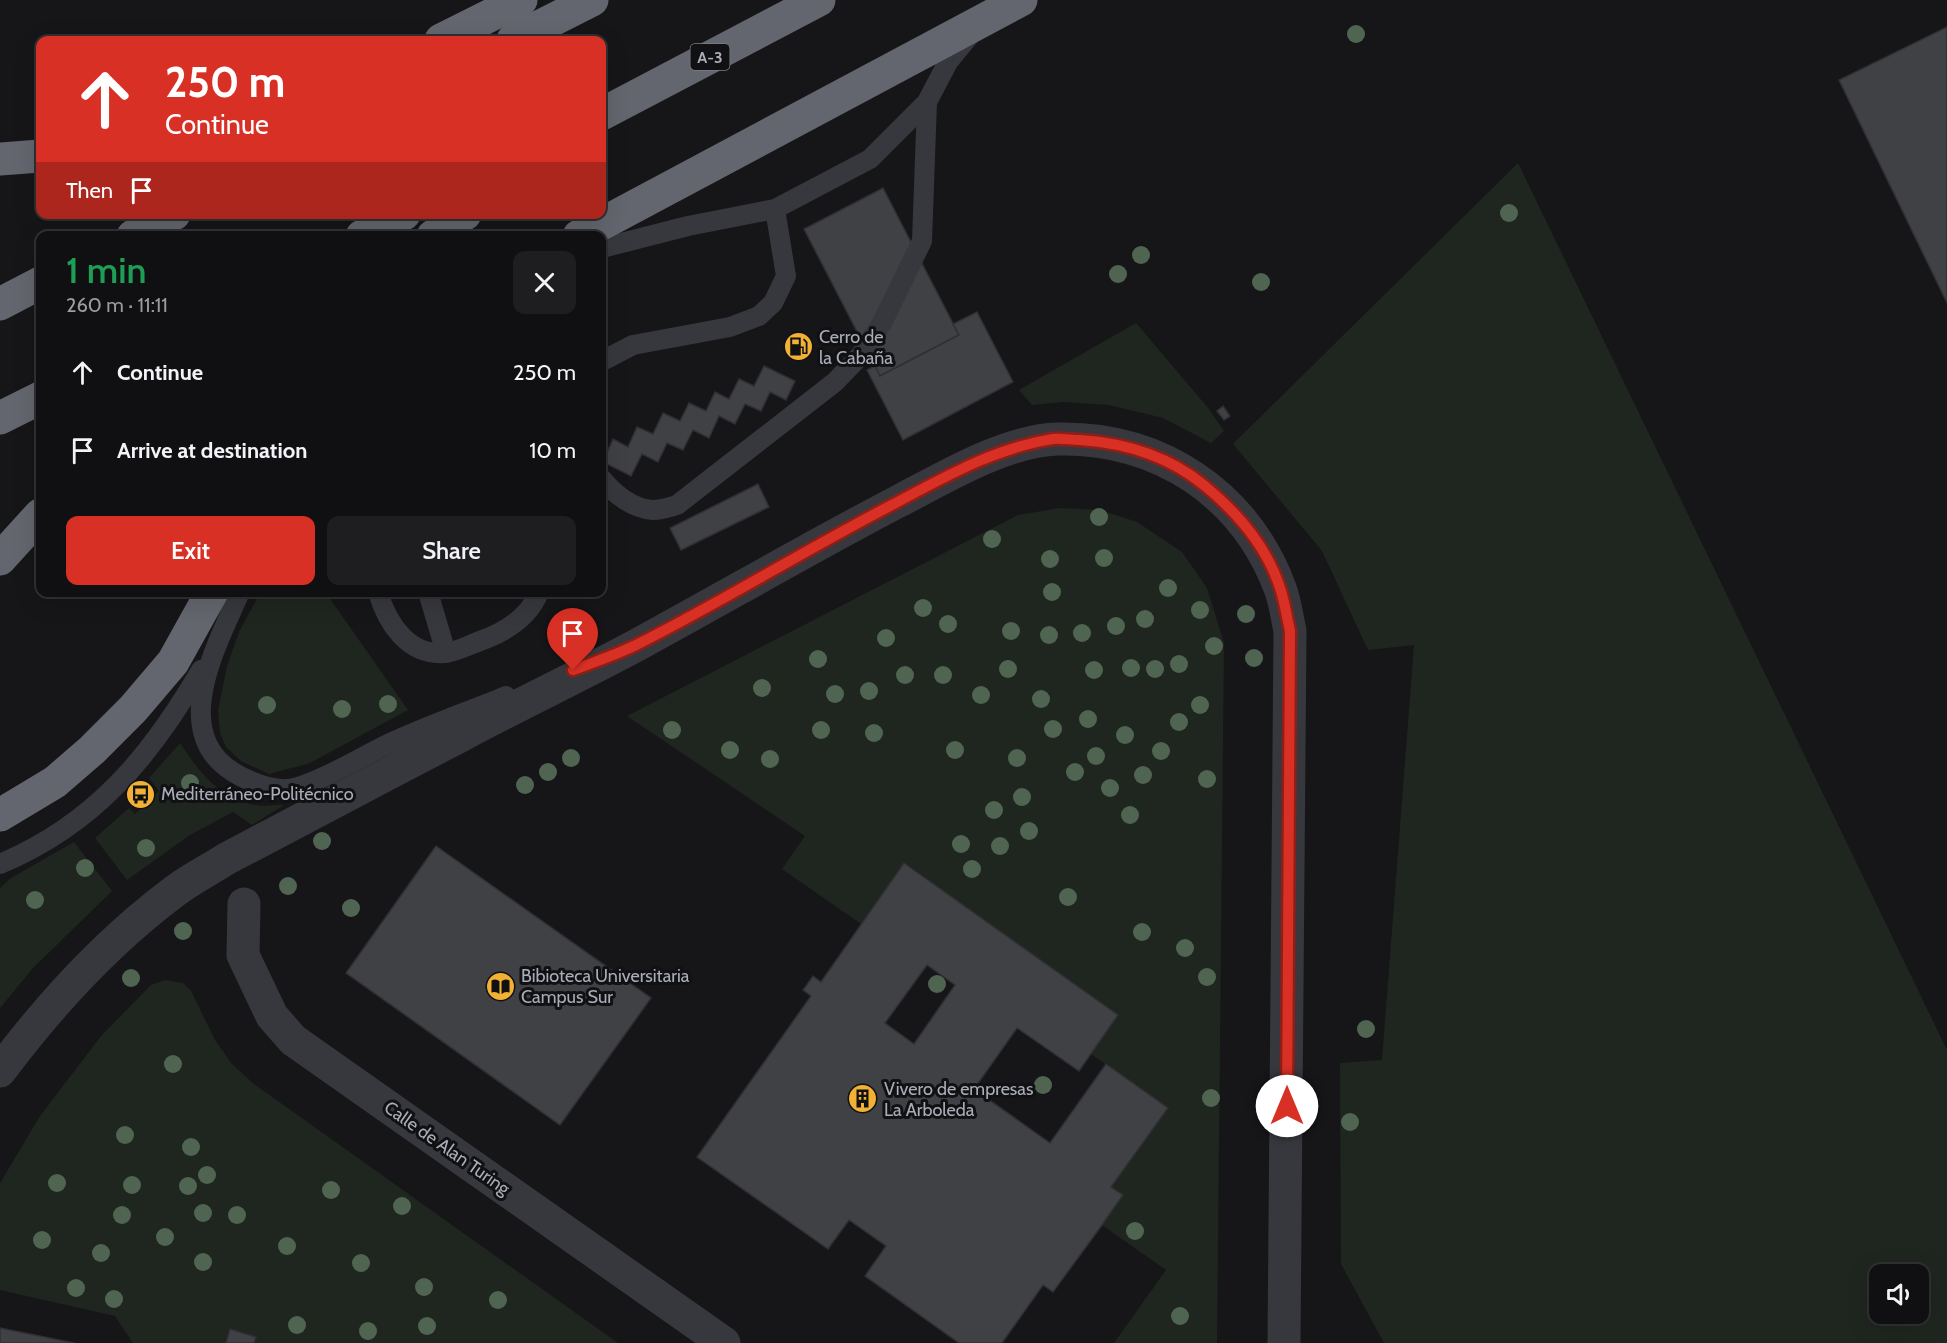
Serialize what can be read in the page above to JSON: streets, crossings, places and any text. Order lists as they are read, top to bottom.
{
  "streets": {
    "highway": ["A-3"],
    "street": ["Calle de Alan Turing"]
  },
  "places": {
    "fuel station": ["Cerro de la Cabaña"],
    "bus stop": ["Mediterráneo-Politécnico"],
    "library": ["Bibioteca Universitaria Campus Sur"],
    "building": ["Vivero de empresas La Arboleda"]
  },
  "page": {
    "turn": ["250 m", "Continue"],
    "then": "Then",
    "heading": ["1 min", "260 m · 11:11"],
    "list": [
      {
        "name": "Continue",
        "value": "250 m"
      },
      {
        "name": "Arrive at destination",
        "value": "10 m"
      }
    ],
    "buttons": ["Exit", "Share"]
  }
}
